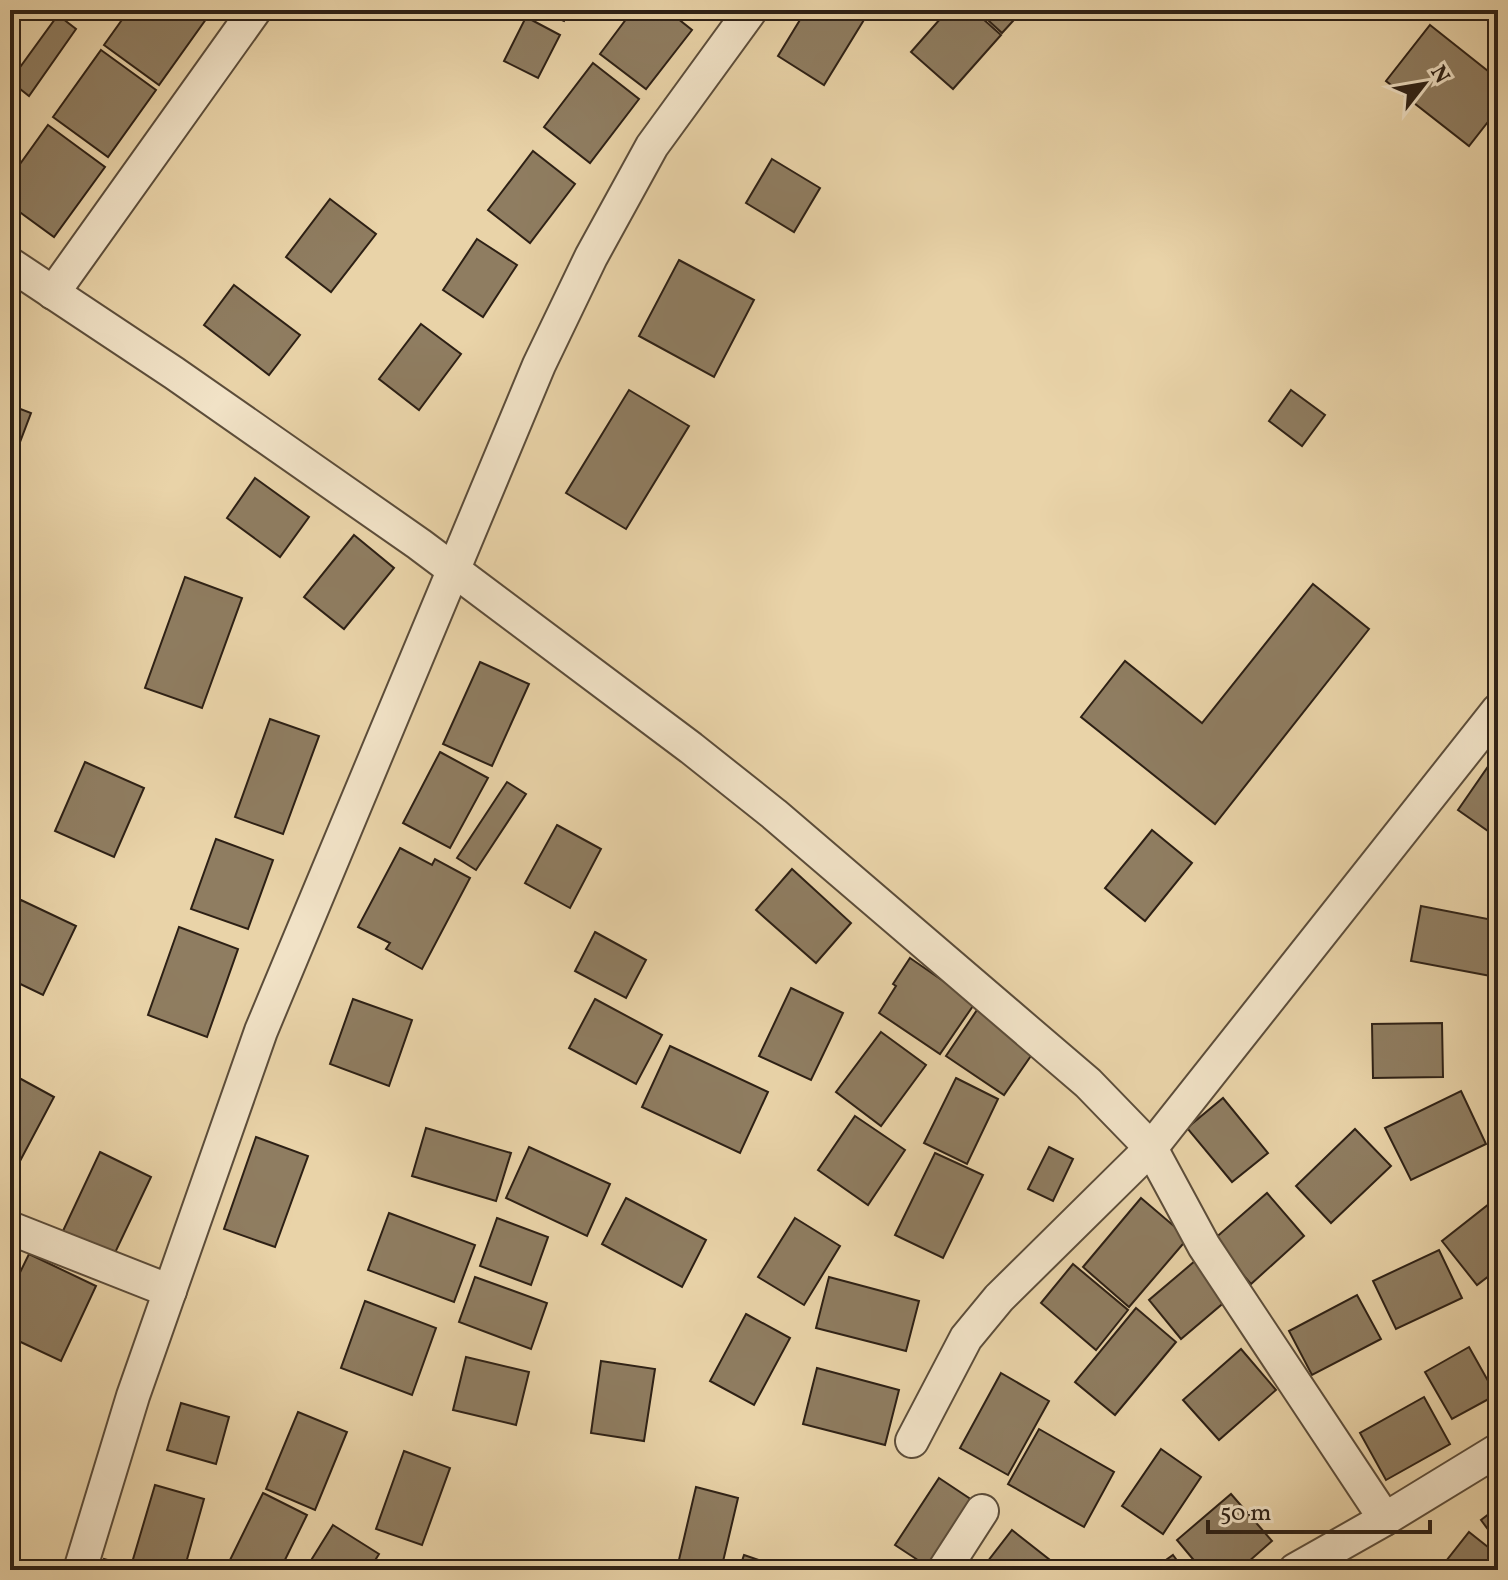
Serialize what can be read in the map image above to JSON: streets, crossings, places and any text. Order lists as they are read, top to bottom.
{
  "scale_bar": "50 m",
  "north": "top right"
}
